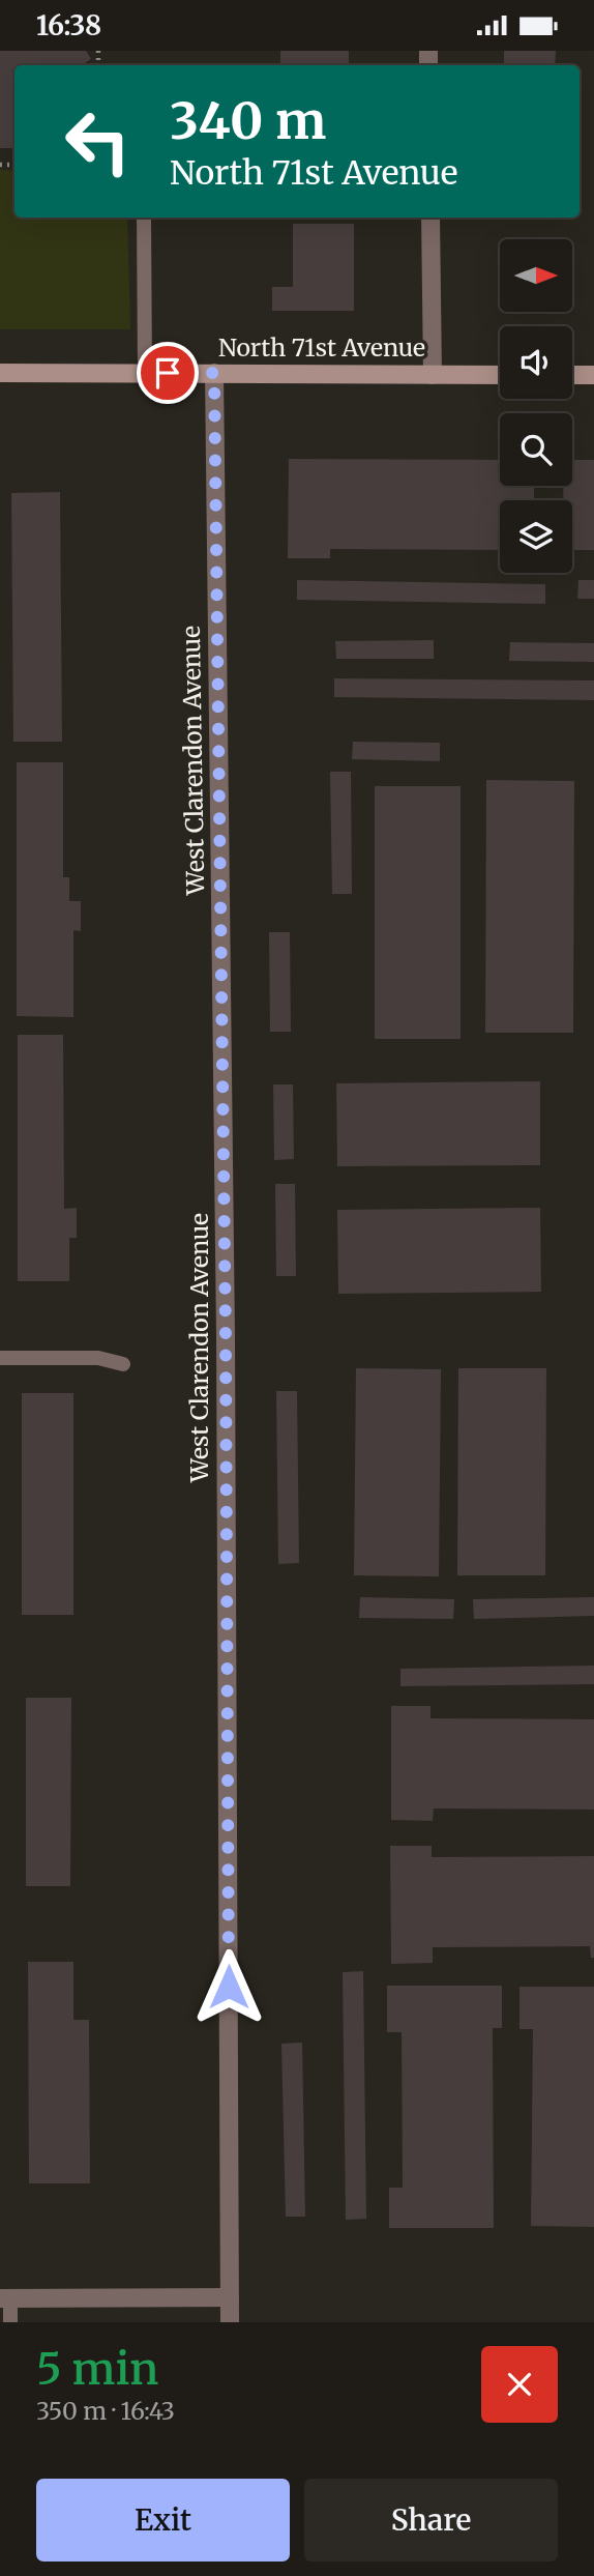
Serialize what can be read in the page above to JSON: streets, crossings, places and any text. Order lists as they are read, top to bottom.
{
  "streets": {
    "street": ["North 71st Avenue", "West Clarendon Avenue"]
  },
  "crossings": [
    ["North 71st Avenue", "West Clarendon Avenue"]
  ],
  "north": "right",
  "page": {
    "status": "16:38",
    "turn": ["340 m", "North 71st Avenue"],
    "heading": ["5 min", "350 m · 16:43"],
    "buttons": ["Exit", "Share"]
  }
}
